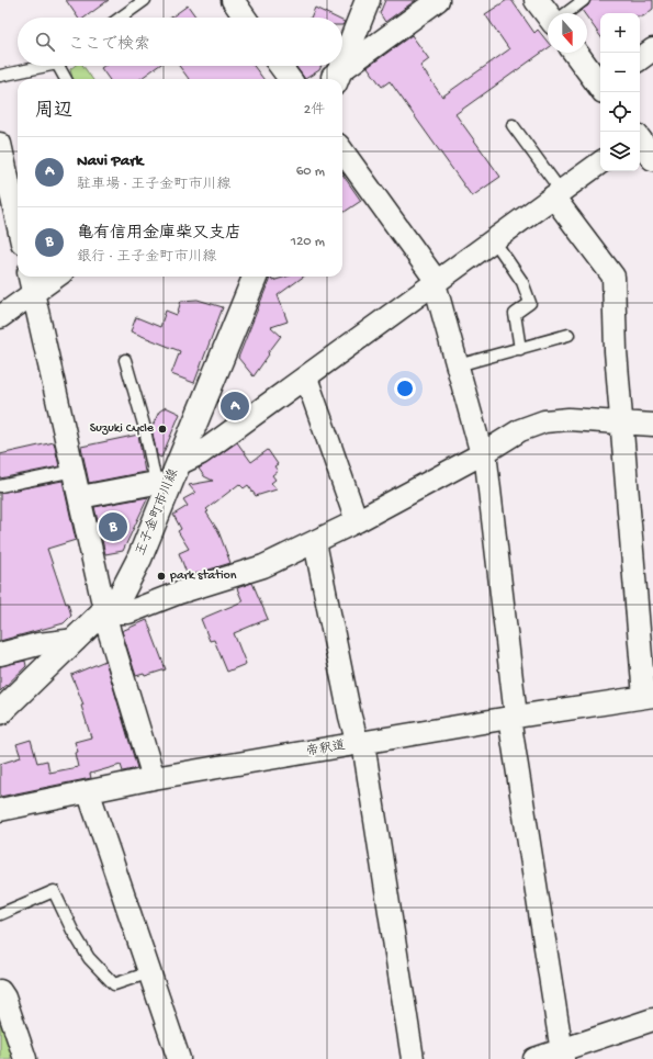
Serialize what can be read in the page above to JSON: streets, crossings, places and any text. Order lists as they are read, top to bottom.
{
  "streets": {
    "main road": ["王子金町市川線"],
    "street": ["帝釈道"]
  },
  "places": ["Suzuki Cycle", "park station"],
  "north": "bottom",
  "page": {
    "map_buttons": ["+", "−"],
    "search": "ここで検索",
    "heading": ["周辺", "2件"],
    "list": [
      {
        "mark": "A",
        "name": "Navi Park",
        "note": "駐車場 · 王子金町市川線",
        "value": "60 m"
      },
      {
        "mark": "B",
        "name": "亀有信用金庫柴又支店",
        "note": "銀行 · 王子金町市川線",
        "value": "120 m"
      }
    ],
    "pins": ["A", "B"]
  }
}
